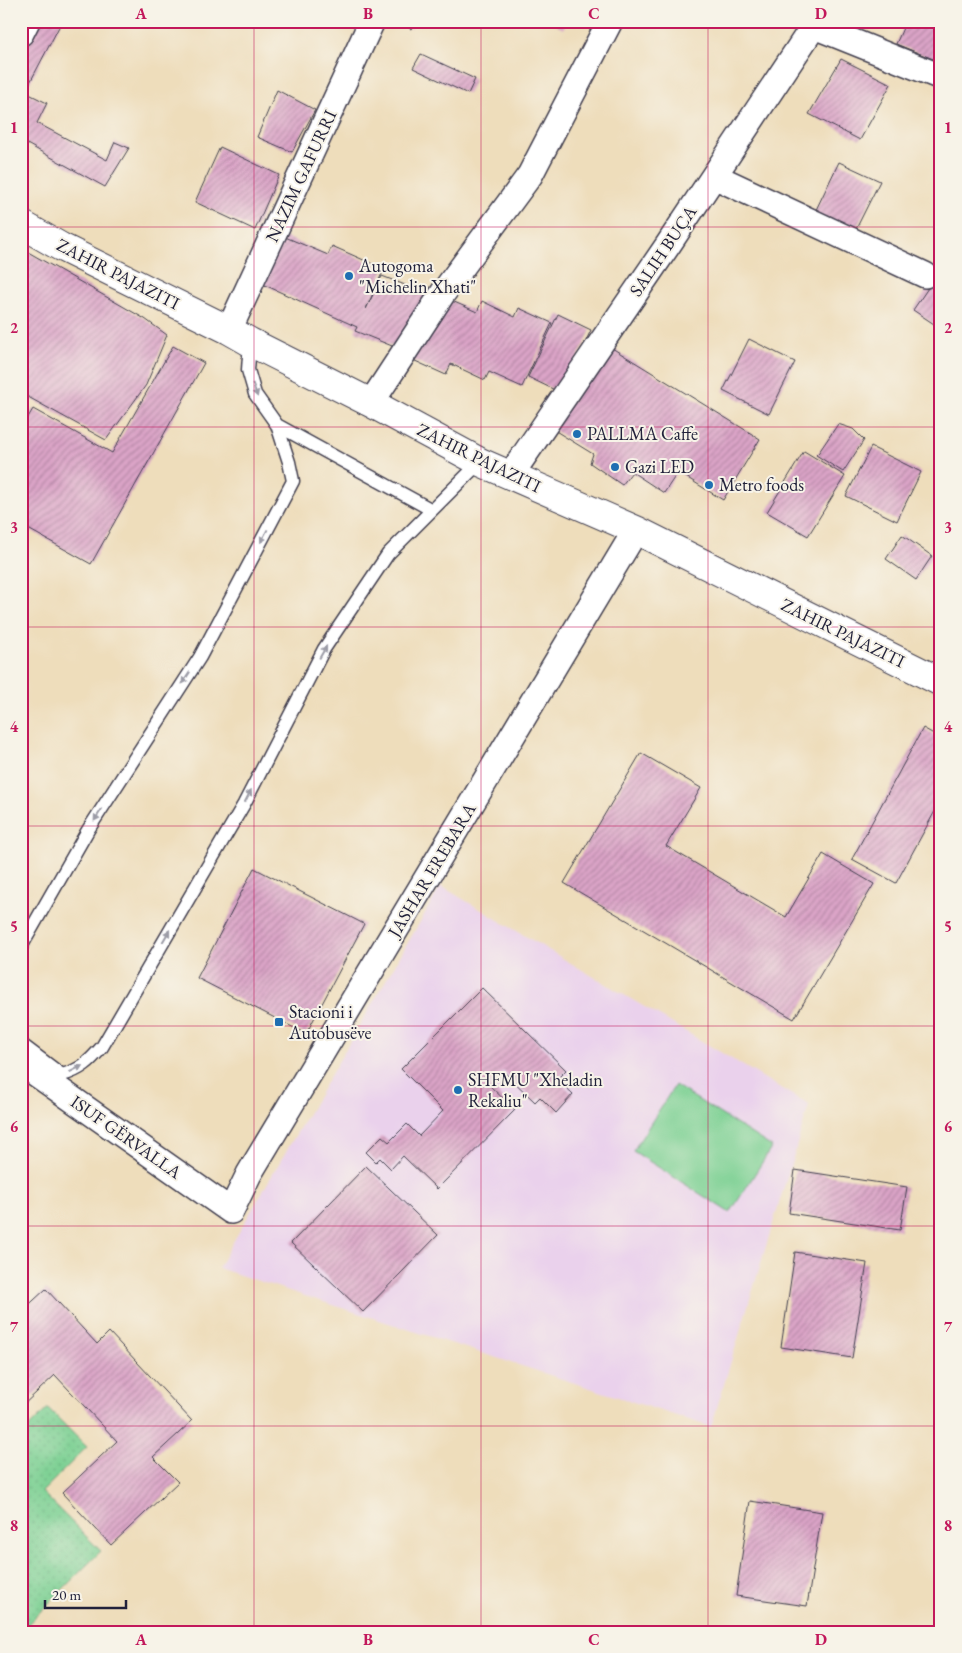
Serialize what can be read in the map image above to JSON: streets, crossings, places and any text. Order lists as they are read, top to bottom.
{
  "streets": {
    "main road": ["ZAHIR PAJAZITI"],
    "street": [
      "NAZIM GAFURRI",
      "SALIH BUÇA",
      "JASHAR EREBARA",
      "ISUF GËRVALLA"
    ]
  },
  "crossings": [
    ["NAZIM GAFURRI", "ZAHIR PAJAZITI"],
    ["SALIH BUÇA", "ZAHIR PAJAZITI"],
    ["ZAHIR PAJAZITI", "JASHAR EREBARA"],
    ["JASHAR EREBARA", "ISUF GËRVALLA"]
  ],
  "places": {
    "other": [
      "Autogoma ʺMichelin Xhatiʺ",
      "PALLMA Caffe",
      "Gazi LED",
      "Metro foods",
      "SHFMU \"Xheladin Rekaliu\""
    ],
    "transit": ["Stacioni i Autobusëve"]
  },
  "scale_bar": "20 m",
  "grid": {
    "columns": [
      "A",
      "B",
      "C",
      "D"
    ],
    "rows": [
      "1",
      "2",
      "3",
      "4",
      "5",
      "6",
      "7",
      "8"
    ]
  }
}
